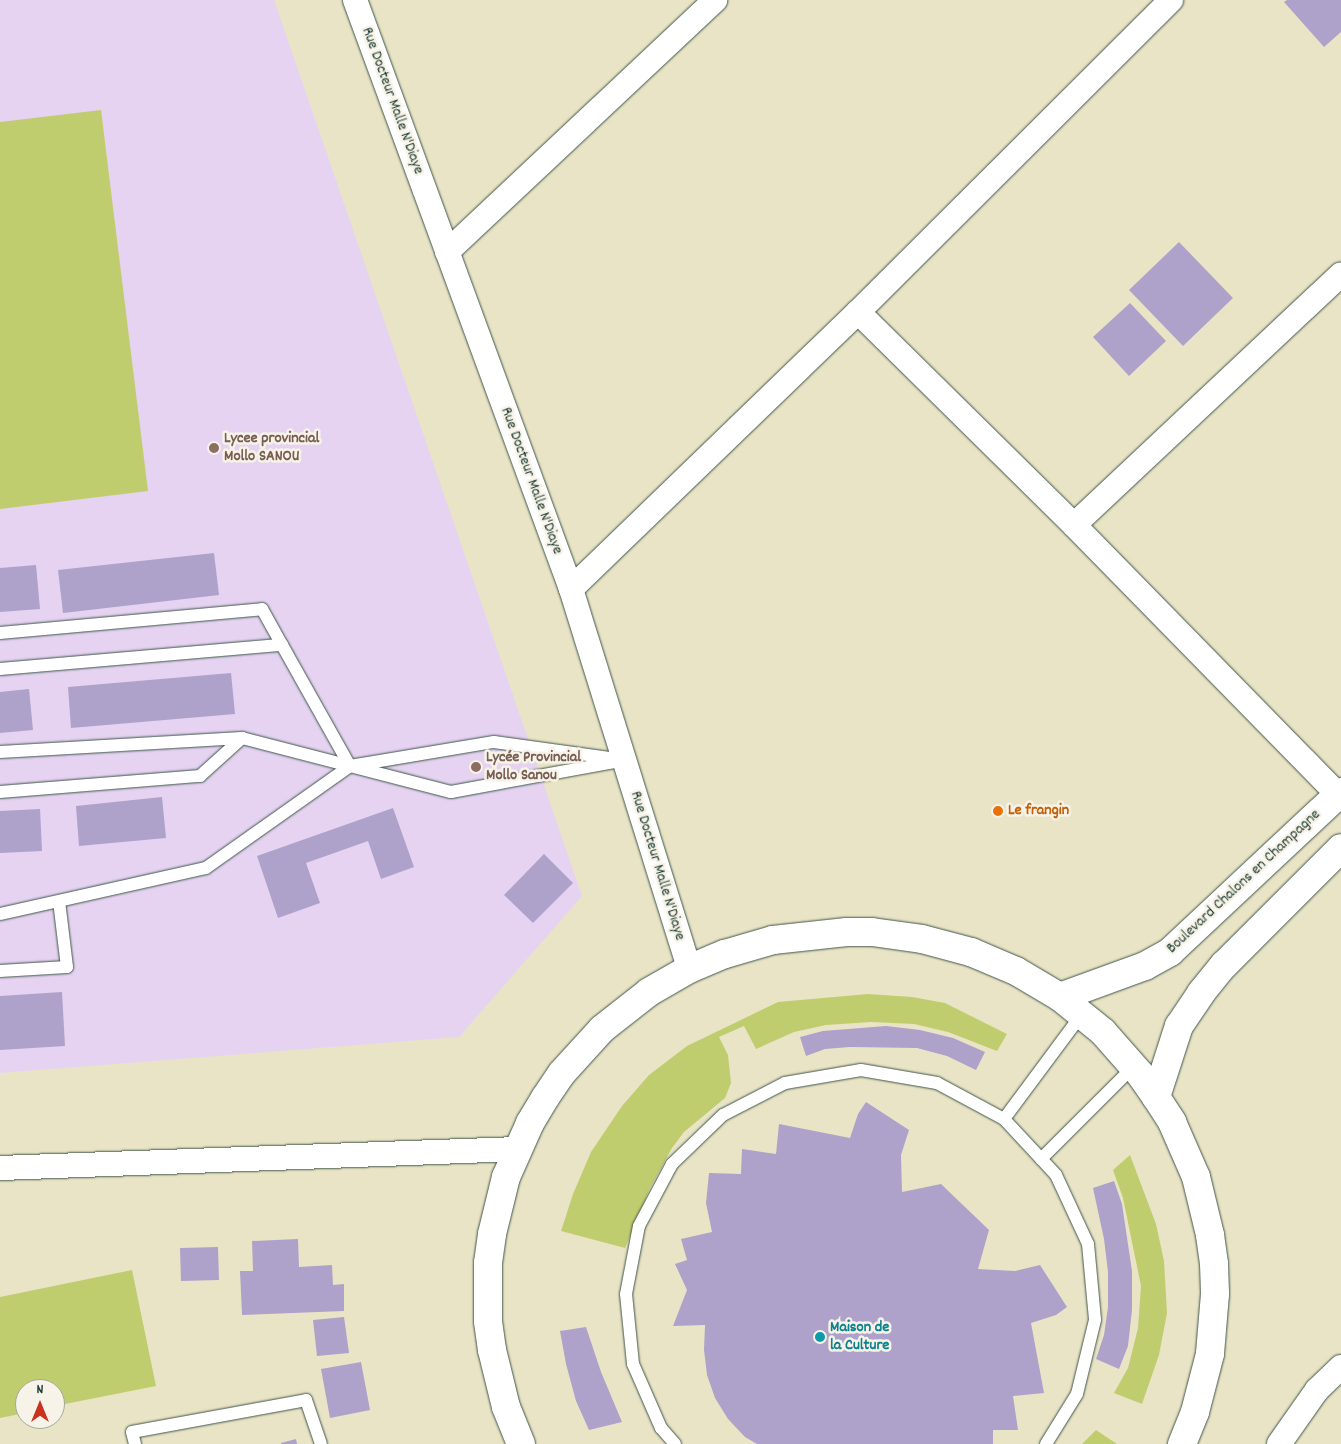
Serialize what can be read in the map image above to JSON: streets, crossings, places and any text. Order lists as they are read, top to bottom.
{
  "streets": {
    "main road": ["Boulevard Chalons en Champagne"],
    "street": ["Rue Docteur Malle N'Diaye"]
  },
  "places": [
    "Lycee provincial Mollo SANOU",
    "Lycée Provincial Mollo Sanou",
    "Le frangin",
    "Maison de la Culture"
  ],
  "north": "top"
}
